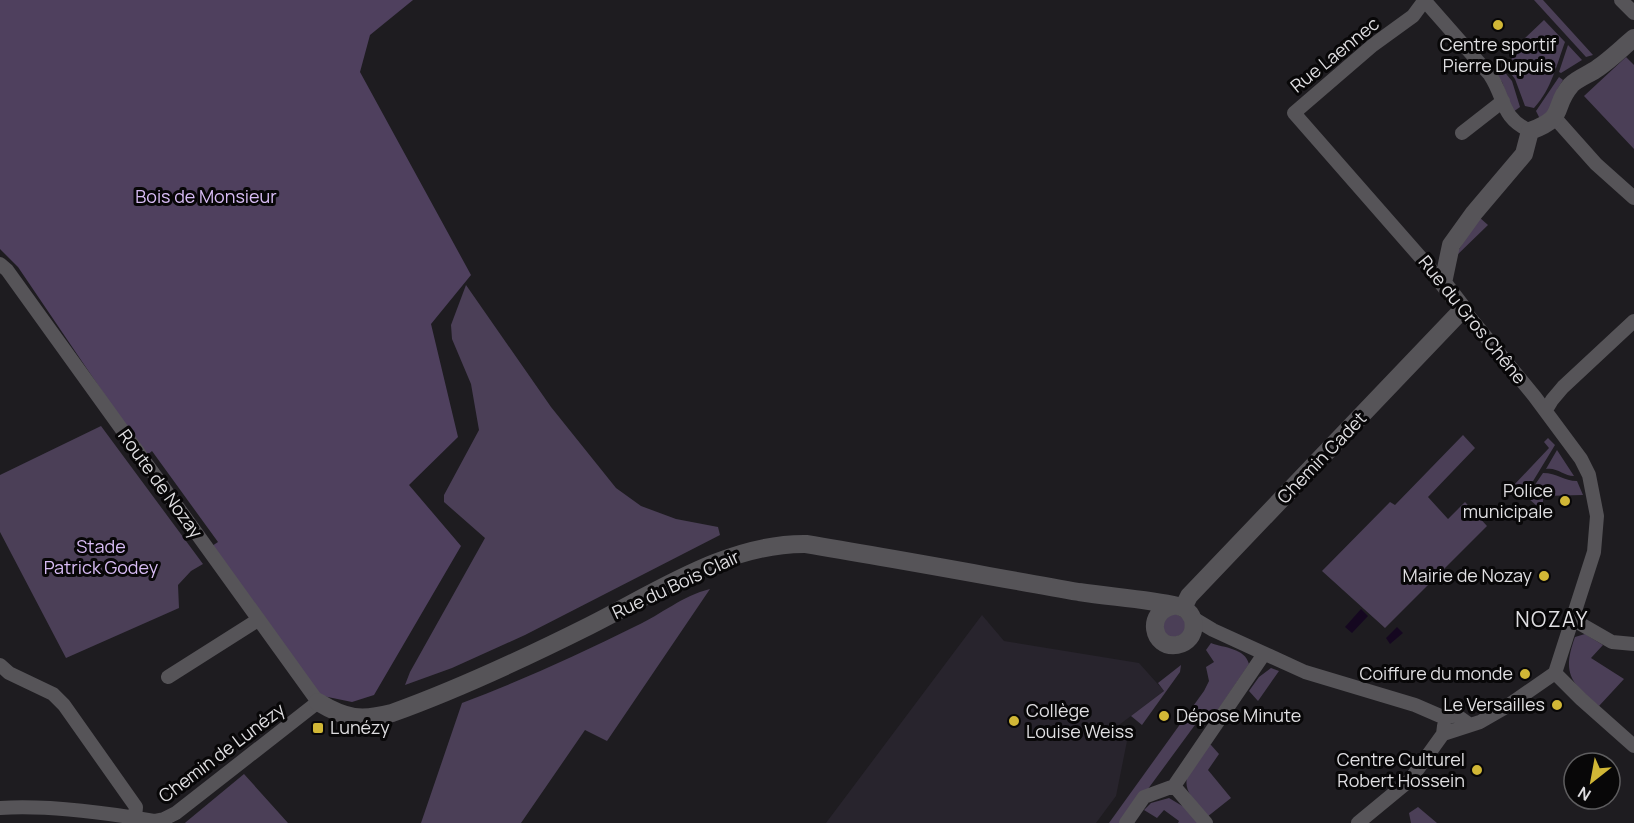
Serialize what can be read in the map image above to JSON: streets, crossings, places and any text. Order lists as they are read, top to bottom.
{
  "streets": {
    "street": [
      "Rue Laennec",
      "Rue du Gros Chêne",
      "Chemin Cadet",
      "Route de Nozay",
      "Rue du Bois Clair",
      "Chemin de Lunézy"
    ]
  },
  "crossings": [
    ["Rue Laennec", "Rue du Gros Chêne"],
    ["Rue du Gros Chêne", "Chemin Cadet"],
    ["Chemin Cadet", "Rue du Bois Clair"],
    ["Route de Nozay", "Rue du Bois Clair"],
    ["Route de Nozay", "Chemin de Lunézy"],
    ["Rue du Bois Clair", "Chemin de Lunézy"]
  ],
  "districts": ["NOZAY"],
  "parks": ["Bois de Monsieur", "Stade Patrick Godey"],
  "places": {
    "other": [
      "Centre sportif Pierre Dupuis",
      "Police municipale",
      "Mairie de Nozay",
      "Coiffure du monde",
      "Le Versailles",
      "Dépose Minute",
      "Collège Louise Weiss",
      "Centre Culturel Robert Hossein"
    ],
    "transit": ["Lunézy"]
  },
  "north": "bottom left"
}
